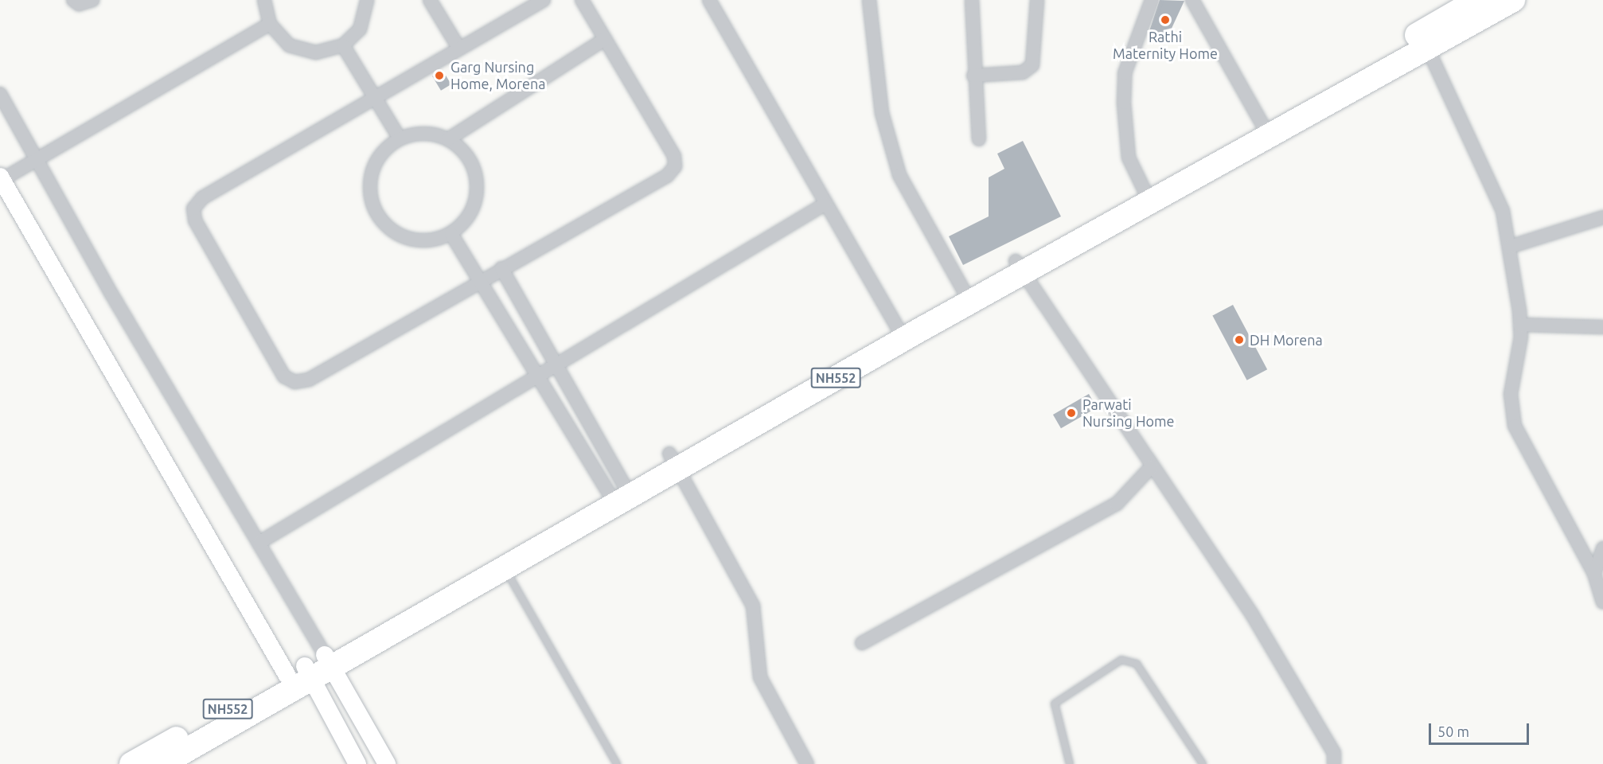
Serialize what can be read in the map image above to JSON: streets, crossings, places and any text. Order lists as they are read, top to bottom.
{
  "streets": {
    "highway": ["NH552"]
  },
  "places": [
    "Rathi Maternity Home",
    "Garg Nursing Home, Morena",
    "DH Morena",
    "Parwati Nursing Home"
  ],
  "scale_bar": "50 m"
}
